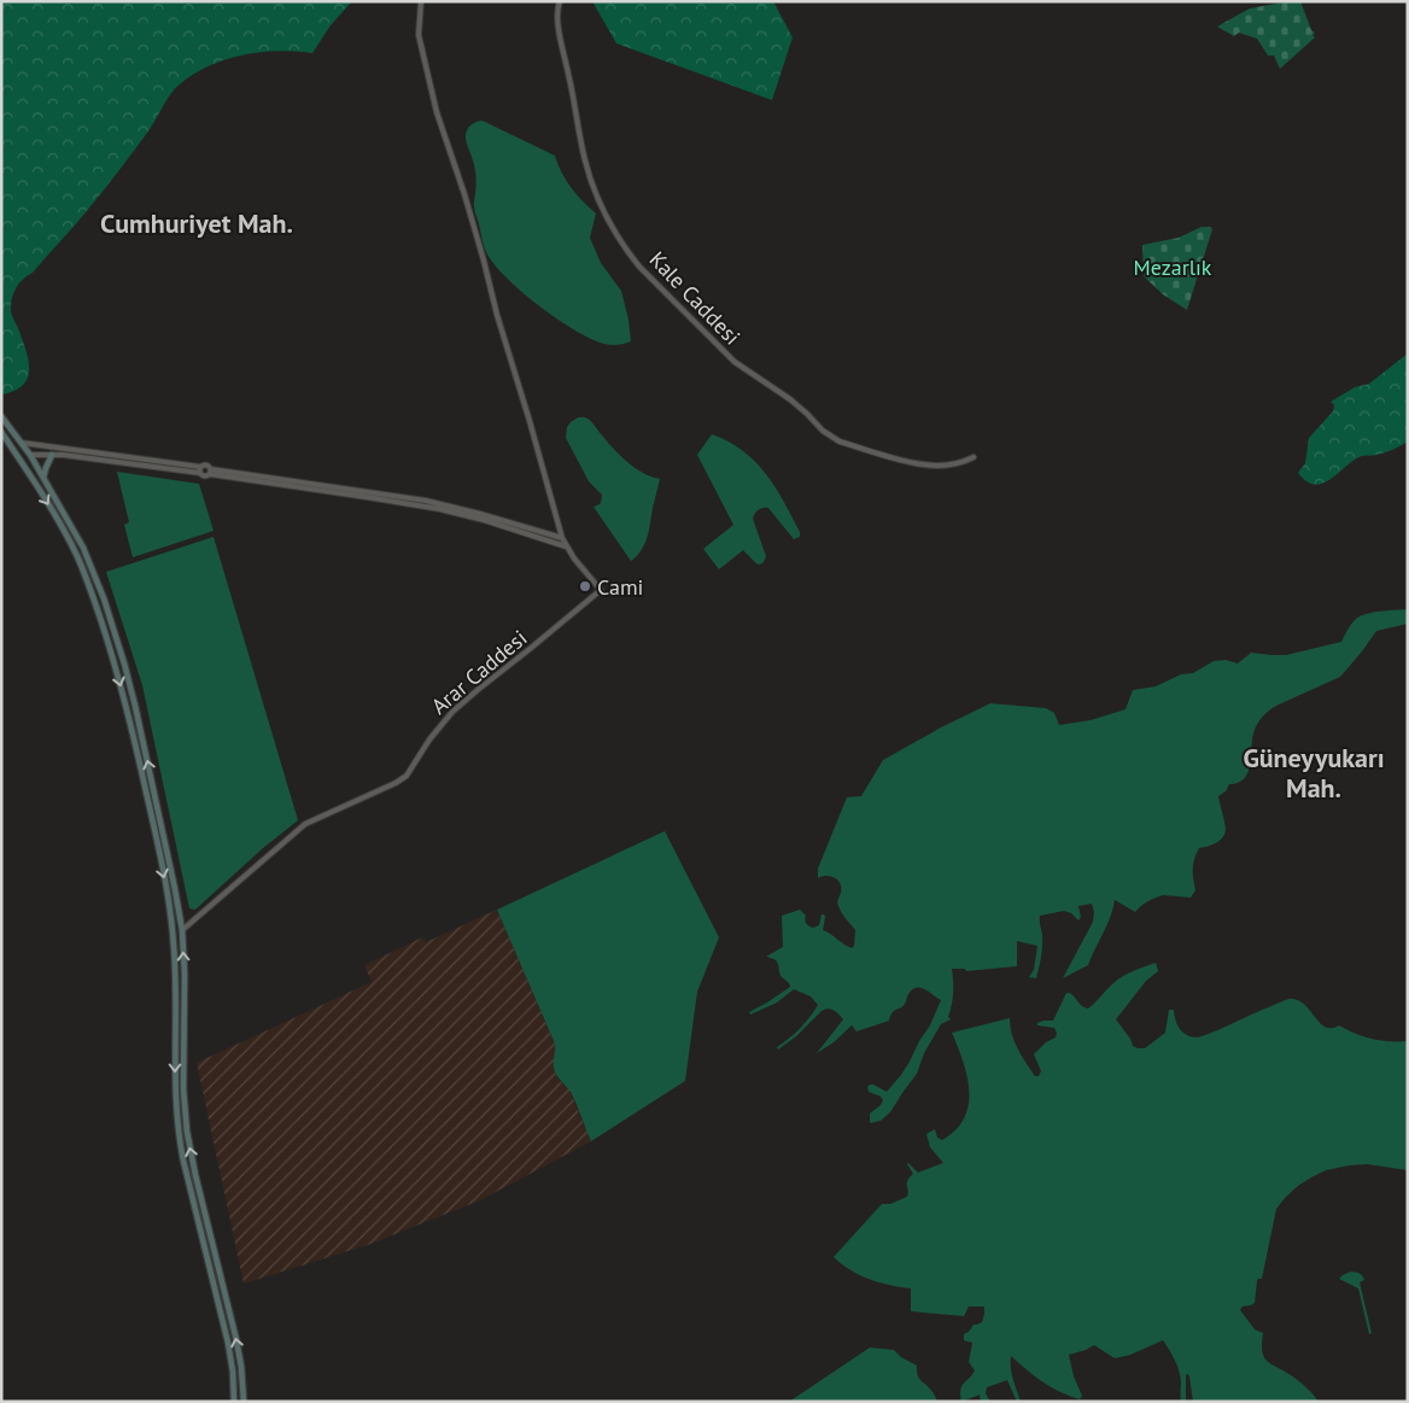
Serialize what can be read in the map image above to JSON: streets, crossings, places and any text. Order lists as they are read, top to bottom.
{
  "streets": {
    "street": ["Kale Caddesi", "Arar Caddesi"]
  },
  "districts": ["Cumhuriyet Mah.", "Güneyyukarı Mah."],
  "parks": ["Mezarlık"],
  "places": ["Cami"]
}
